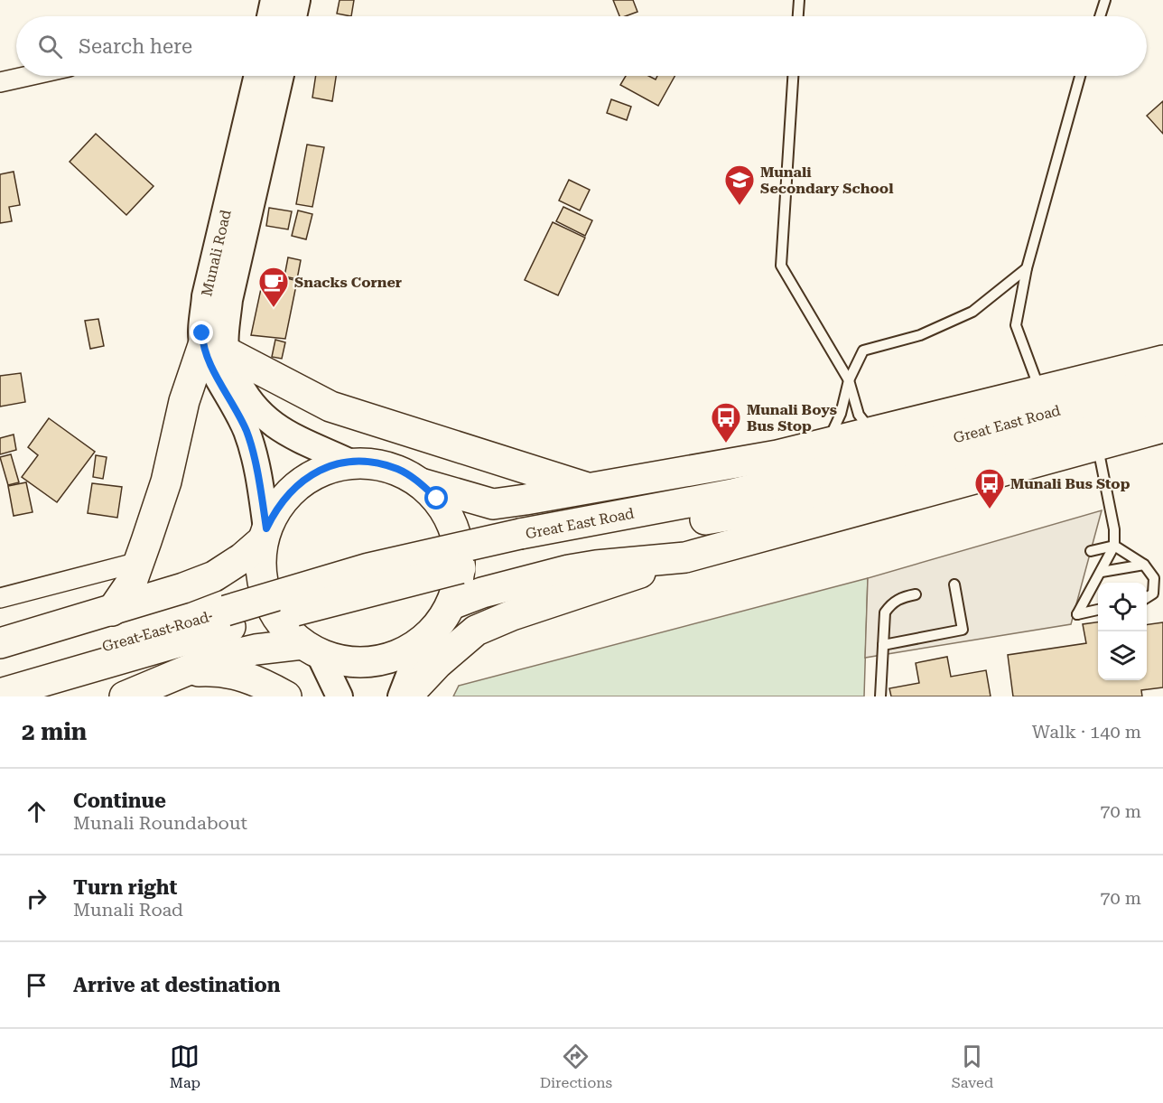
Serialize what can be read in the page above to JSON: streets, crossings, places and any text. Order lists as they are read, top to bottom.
{
  "streets": {
    "main road": ["Munali Road", "Great East Road"]
  },
  "places": {
    "school or university": ["Munali Secondary School"],
    "cafe": ["Snacks Corner"],
    "bus stop": ["Munali Boys Bus Stop", "Munali Bus Stop"]
  },
  "page": {
    "search": "Search here",
    "heading": ["2 min", "Walk · 140 m"],
    "list": [
      ["Continue", "Munali Roundabout", "70 m"],
      ["Turn right", "Munali Road", "70 m"],
      "Arrive at destination"
    ],
    "nav": ["Map", "Directions", "Saved"]
  }
}
